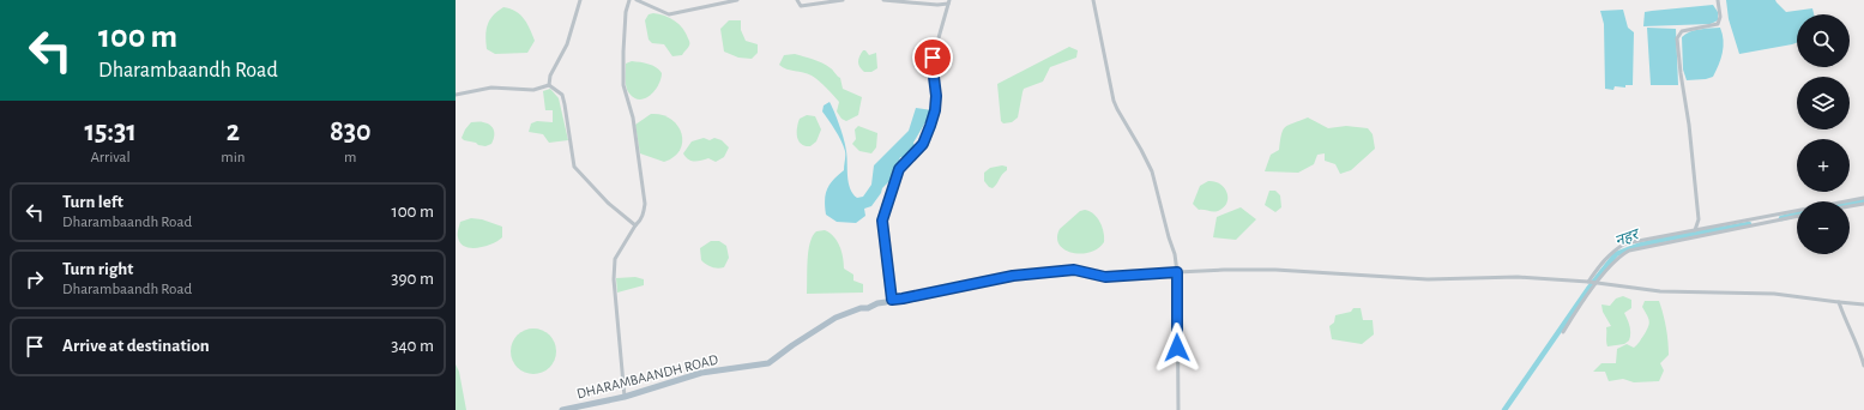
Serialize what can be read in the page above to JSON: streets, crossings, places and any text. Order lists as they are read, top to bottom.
{
  "streets": {
    "main road": ["DHARAMBAANDH ROAD"]
  },
  "water": ["नहर"],
  "page": {
    "turn": ["100 m", "Dharambaandh Road"],
    "map_buttons": ["+", "−"],
    "eta": [
      "15:31",
      "Arrival",
      "2",
      "min",
      "830",
      "m"
    ],
    "list": [
      {
        "name": "Turn left",
        "note": "Dharambaandh Road",
        "value": "100 m"
      },
      {
        "name": "Turn right",
        "note": "Dharambaandh Road",
        "value": "390 m"
      },
      {
        "name": "Arrive at destination",
        "value": "340 m"
      }
    ]
  }
}
